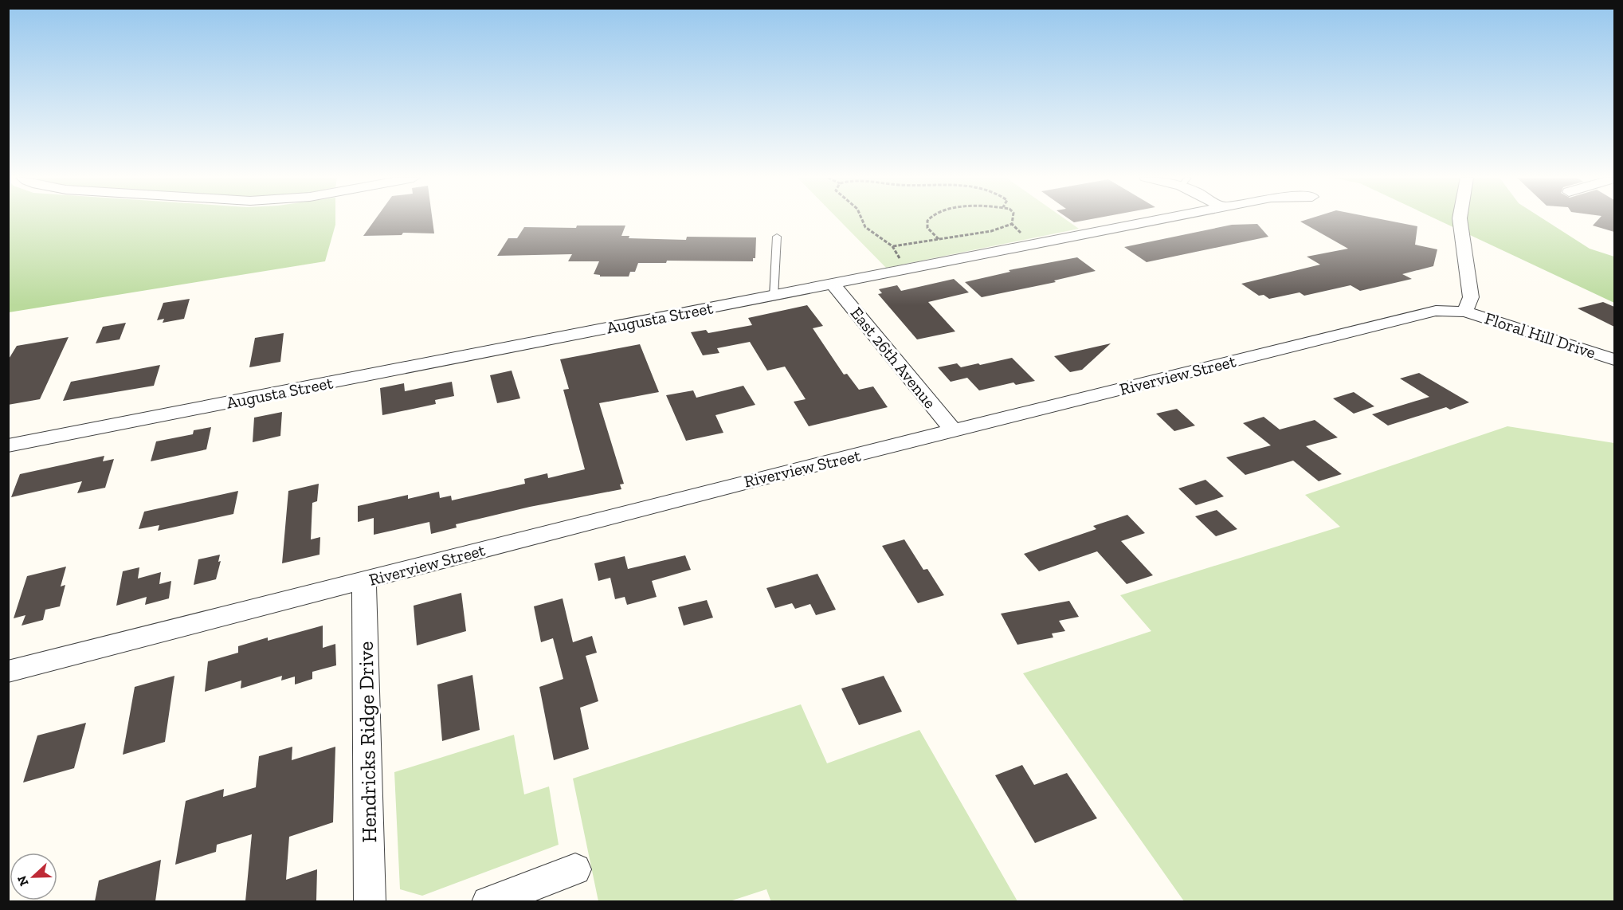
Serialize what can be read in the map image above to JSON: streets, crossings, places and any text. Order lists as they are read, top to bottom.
{
  "streets": {
    "street": [
      "Augusta Street",
      "Floral Hill Drive",
      "East 26th Avenue",
      "Riverview Street",
      "Hendricks Ridge Drive"
    ]
  },
  "crossings": [
    ["Augusta Street", "East 26th Avenue"],
    ["Floral Hill Drive", "Riverview Street"],
    ["East 26th Avenue", "Riverview Street"],
    ["Riverview Street", "Hendricks Ridge Drive"]
  ],
  "north": "left"
}
